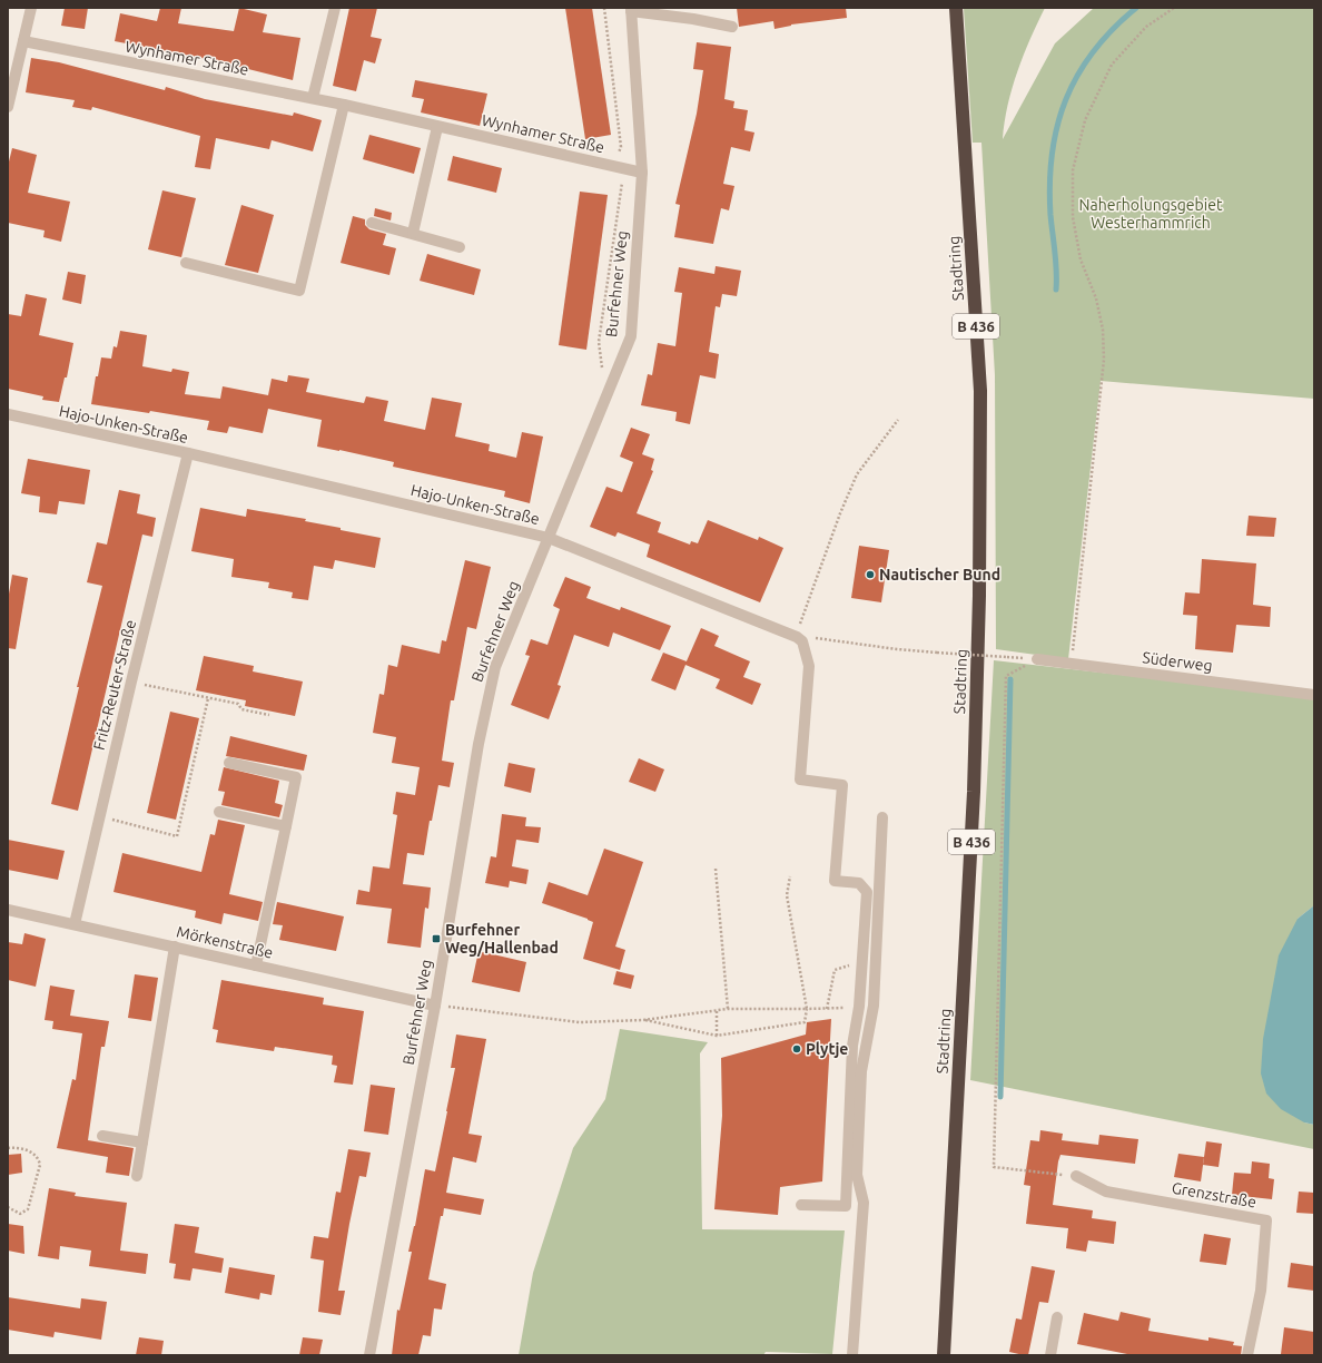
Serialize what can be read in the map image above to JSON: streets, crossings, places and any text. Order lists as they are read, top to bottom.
{
  "streets": {
    "highway": ["Stadtring", "B 436"],
    "street": [
      "Wynhamer Straße",
      "Burfehner Weg",
      "Hajo-Unken-Straße",
      "Süderweg",
      "Fritz-Reuter-Straße",
      "Mörkenstraße",
      "Grenzstraße"
    ]
  },
  "crossings": [
    ["Wynhamer Straße", "Burfehner Weg"],
    ["Burfehner Weg", "Hajo-Unken-Straße"],
    ["Burfehner Weg", "Mörkenstraße"],
    ["Hajo-Unken-Straße", "Fritz-Reuter-Straße"],
    ["Fritz-Reuter-Straße", "Mörkenstraße"]
  ],
  "parks": ["Naherholungsgebiet Westerhammrich"],
  "places": {
    "other": ["Nautischer Bund", "Plytje"],
    "transit": ["Burfehner Weg/Hallenbad"]
  }
}
